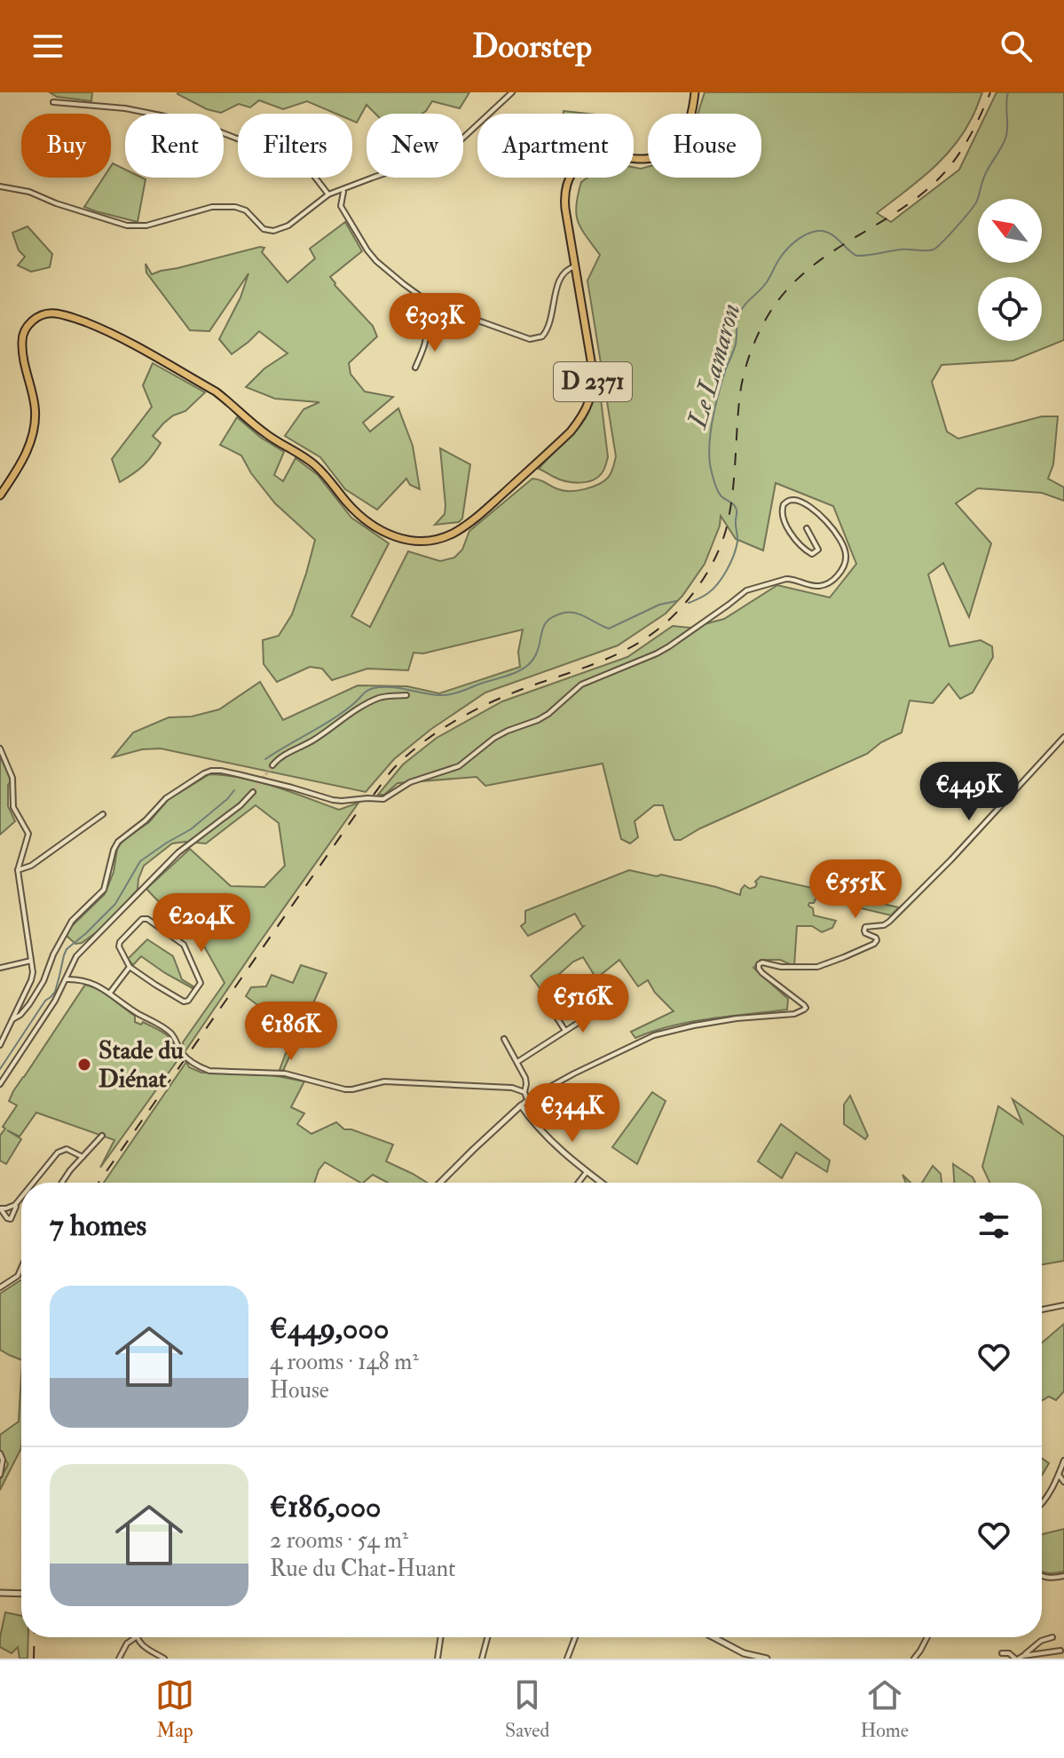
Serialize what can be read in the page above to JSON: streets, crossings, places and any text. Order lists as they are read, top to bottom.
{
  "streets": {
    "main road": ["D 2371"]
  },
  "water": ["Le Lamaron"],
  "places": ["Stade du Diénat"],
  "north": "top left",
  "page": {
    "header": "Doorstep",
    "chip": [
      "Buy",
      "Rent",
      "Filters",
      "New",
      "Apartment",
      "House"
    ],
    "price": [
      "€303K",
      "€449K",
      "€555K",
      "€204K",
      "€516K",
      "€186K",
      "€344K"
    ],
    "heading": "7 homes",
    "list": [
      {
        "name": "€449,000",
        "note": "4 rooms · 148 m² · House"
      },
      {
        "name": "€186,000",
        "note": "2 rooms · 54 m² · Rue du Chat-Huant"
      }
    ],
    "tabs": ["Map", "Saved", "Home"]
  }
}
